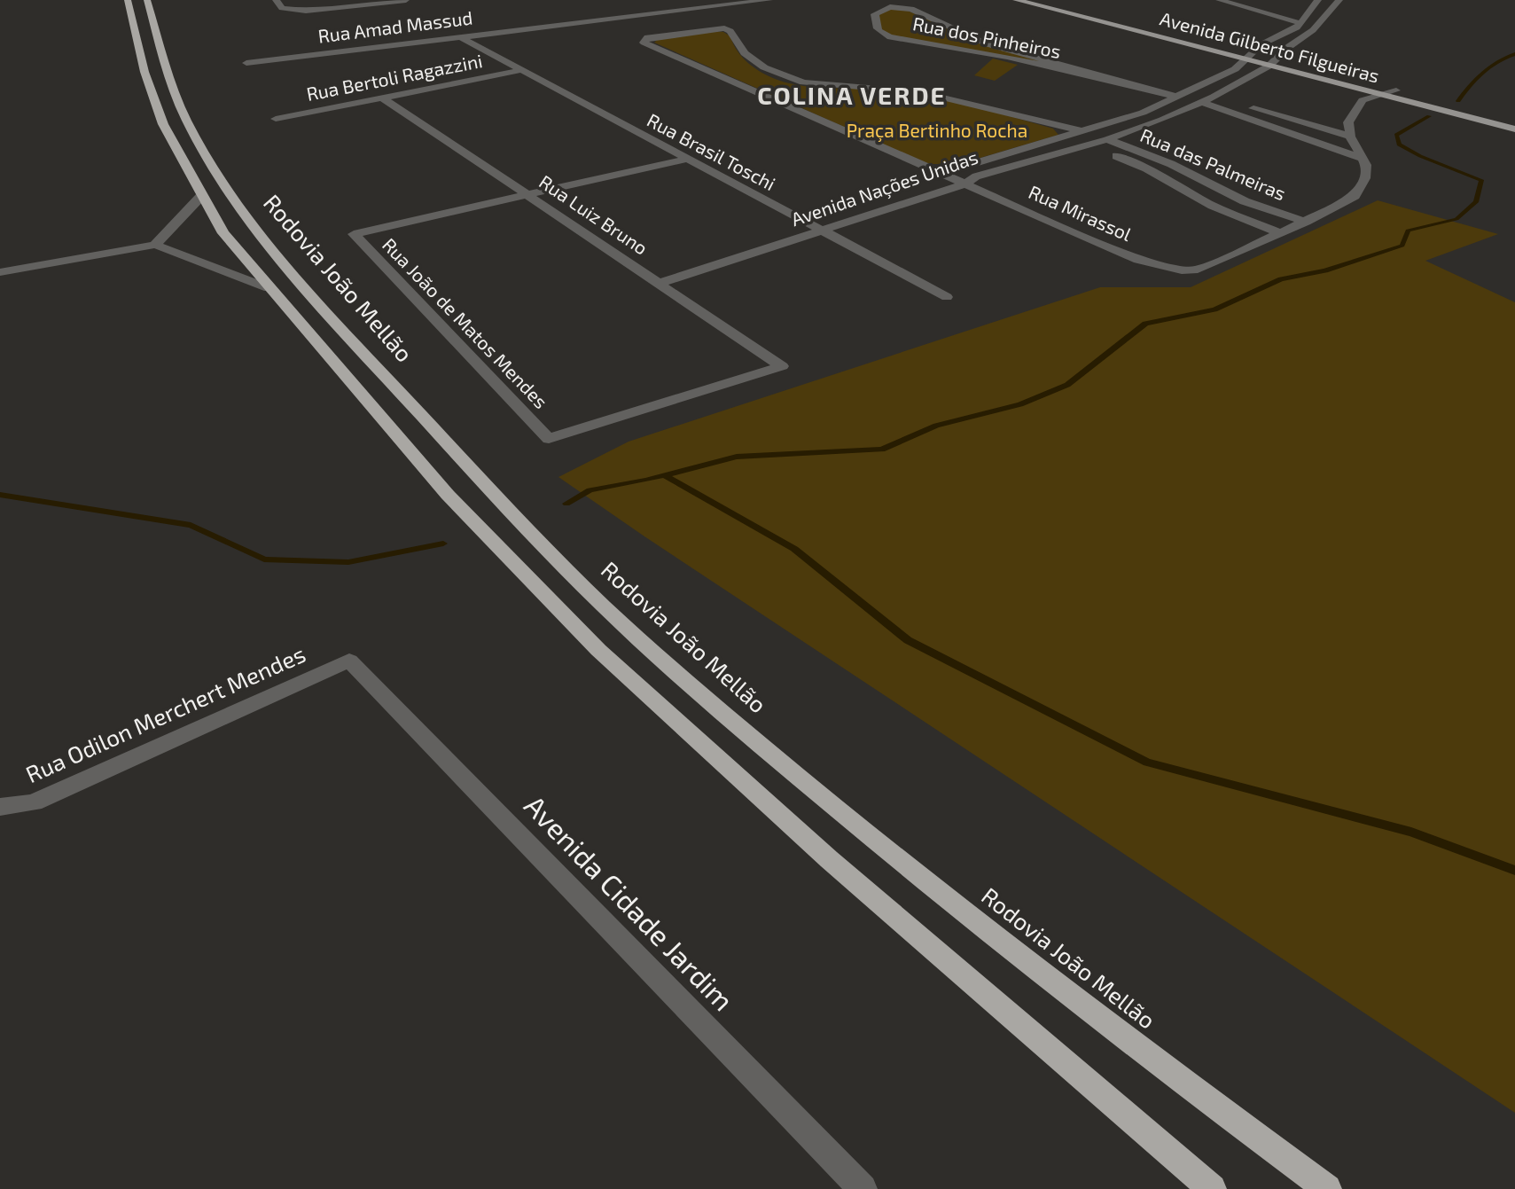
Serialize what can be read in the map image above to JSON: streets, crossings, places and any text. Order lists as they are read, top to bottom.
{
  "streets": {
    "highway": ["Rodovia João Mellão"],
    "main road": ["Avenida Gilberto Filgueiras"],
    "street": [
      "Rua Amad Massud",
      "Rua dos Pinheiros",
      "Rua Bertoli Ragazzini",
      "Rua Brasil Toschi",
      "Rua das Palmeiras",
      "Avenida Nações Unidas",
      "Rua Mirassol",
      "Rua Luiz Bruno",
      "Rua João de Matos Mendes",
      "Rua Odilon Merchert Mendes",
      "Avenida Cidade Jardim"
    ]
  },
  "crossings": [
    ["Rua Amad Massud", "Rua Brasil Toschi"],
    ["Rua dos Pinheiros", "Avenida Nações Unidas"],
    ["Avenida Gilberto Filgueiras", "Avenida Nações Unidas"],
    ["Rua Bertoli Ragazzini", "Rua Brasil Toschi"],
    ["Rua Bertoli Ragazzini", "Rua Luiz Bruno"],
    ["Rua Brasil Toschi", "Avenida Nações Unidas"],
    ["Rua das Palmeiras", "Avenida Nações Unidas"],
    ["Rua das Palmeiras", "Rua Mirassol"],
    ["Avenida Nações Unidas", "Rua Mirassol"],
    ["Avenida Nações Unidas", "Rua Luiz Bruno"],
    ["Rua Luiz Bruno", "Rua João de Matos Mendes"],
    ["Rua Odilon Merchert Mendes", "Avenida Cidade Jardim"]
  ],
  "districts": ["COLINA VERDE"],
  "parks": ["Praça Bertinho Rocha"]
}
